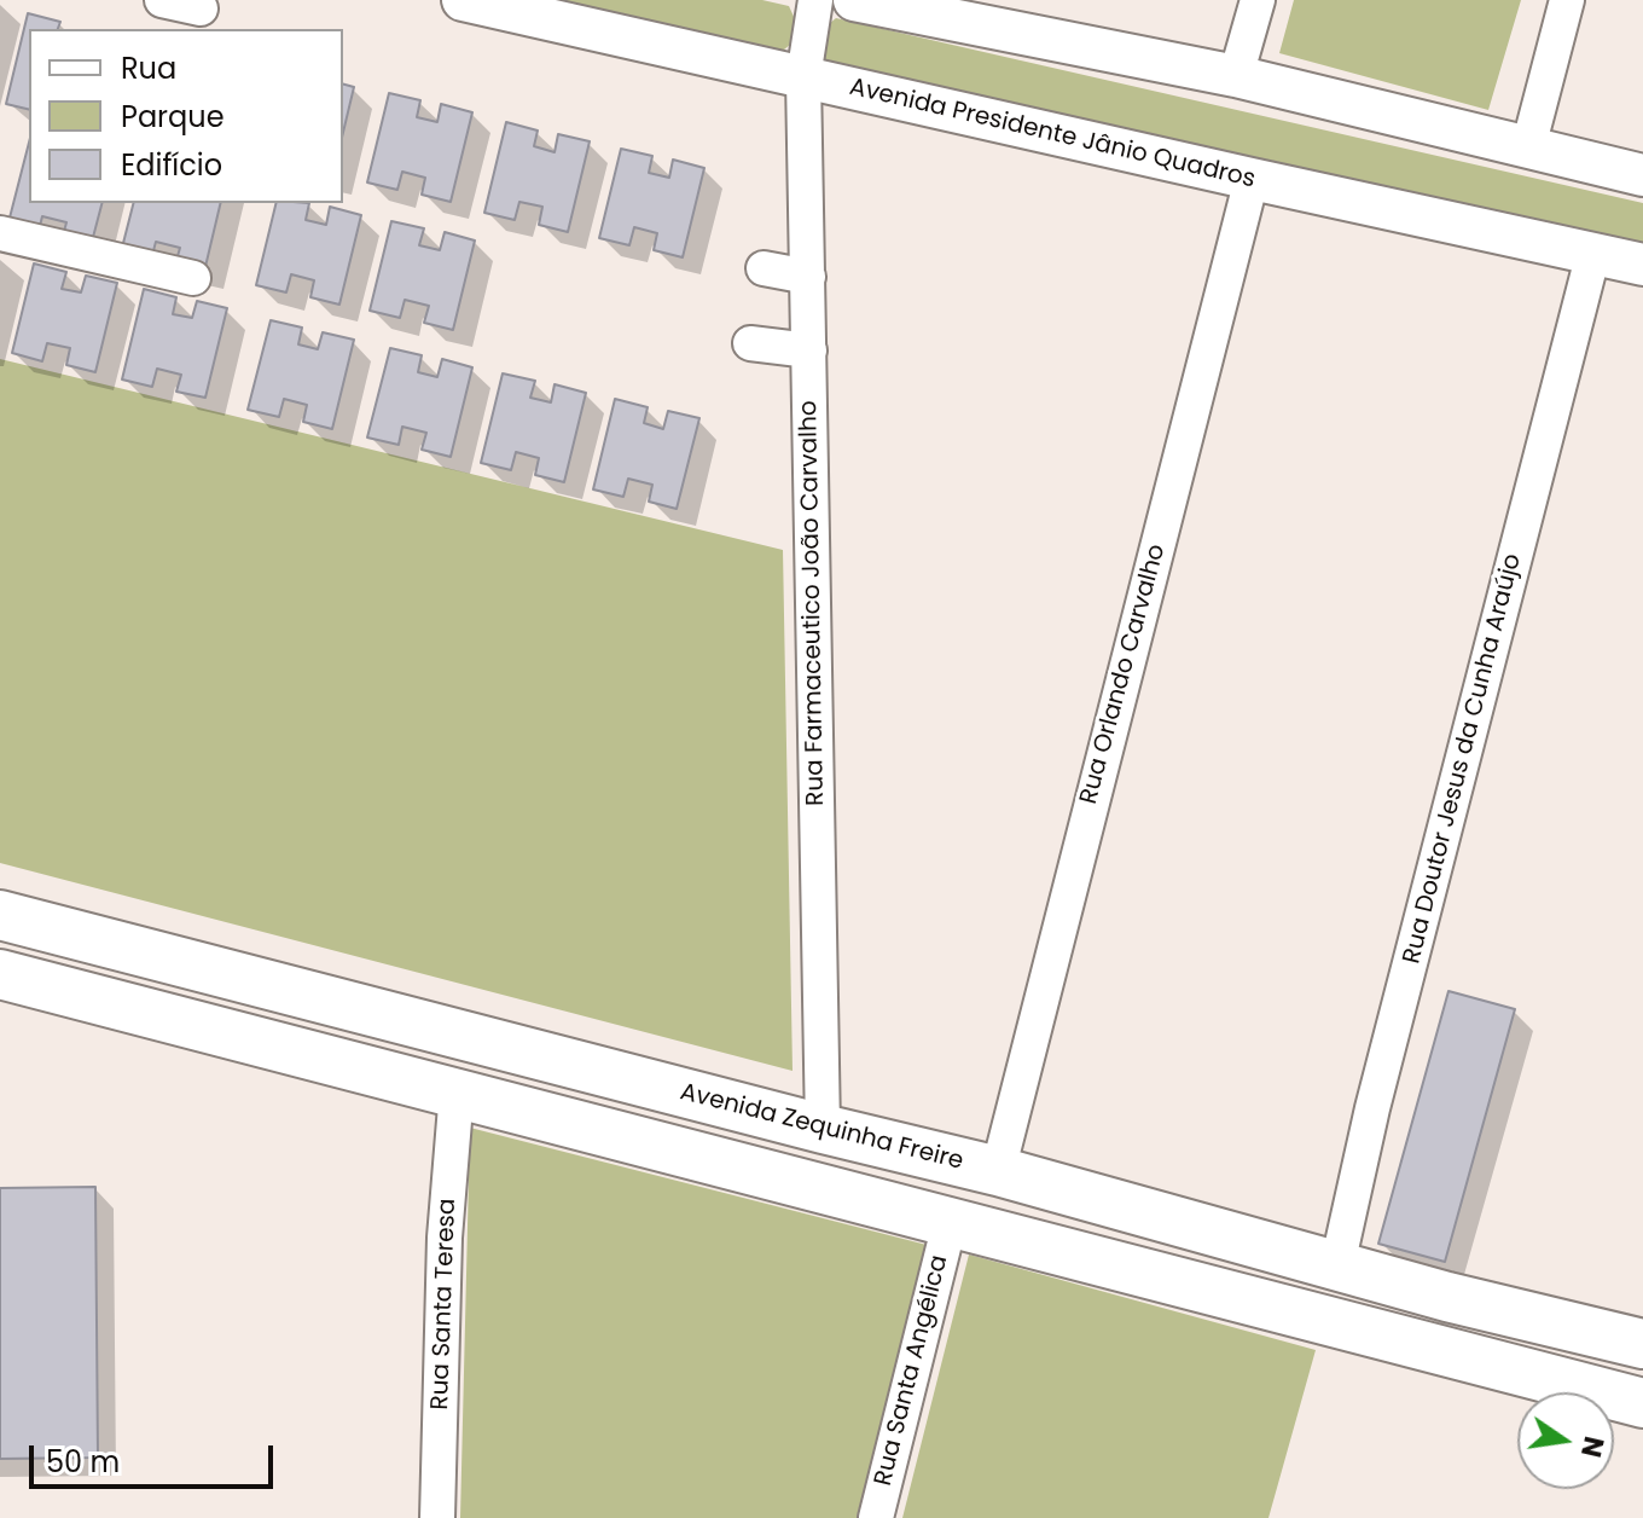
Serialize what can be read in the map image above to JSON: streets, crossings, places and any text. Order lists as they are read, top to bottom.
{
  "streets": {
    "main road": ["Avenida Zequinha Freire"],
    "street": [
      "Avenida Presidente Jânio Quadros",
      "Rua Farmaceutico João Carvalho",
      "Rua Orlando Carvalho",
      "Rua Doutor Jesus da Cunha Araújo",
      "Rua Santa Teresa",
      "Rua Santa Angélica"
    ]
  },
  "crossings": [
    ["Avenida Presidente Jânio Quadros", "Rua Farmaceutico João Carvalho"],
    ["Avenida Presidente Jânio Quadros", "Rua Orlando Carvalho"],
    ["Avenida Presidente Jânio Quadros", "Rua Doutor Jesus da Cunha Araújo"],
    ["Rua Farmaceutico João Carvalho", "Avenida Zequinha Freire"],
    ["Rua Orlando Carvalho", "Avenida Zequinha Freire"],
    ["Rua Doutor Jesus da Cunha Araújo", "Avenida Zequinha Freire"]
  ],
  "legend": ["Rua", "Parque", "Edifício"],
  "scale_bar": "50 m",
  "north": "right"
}
